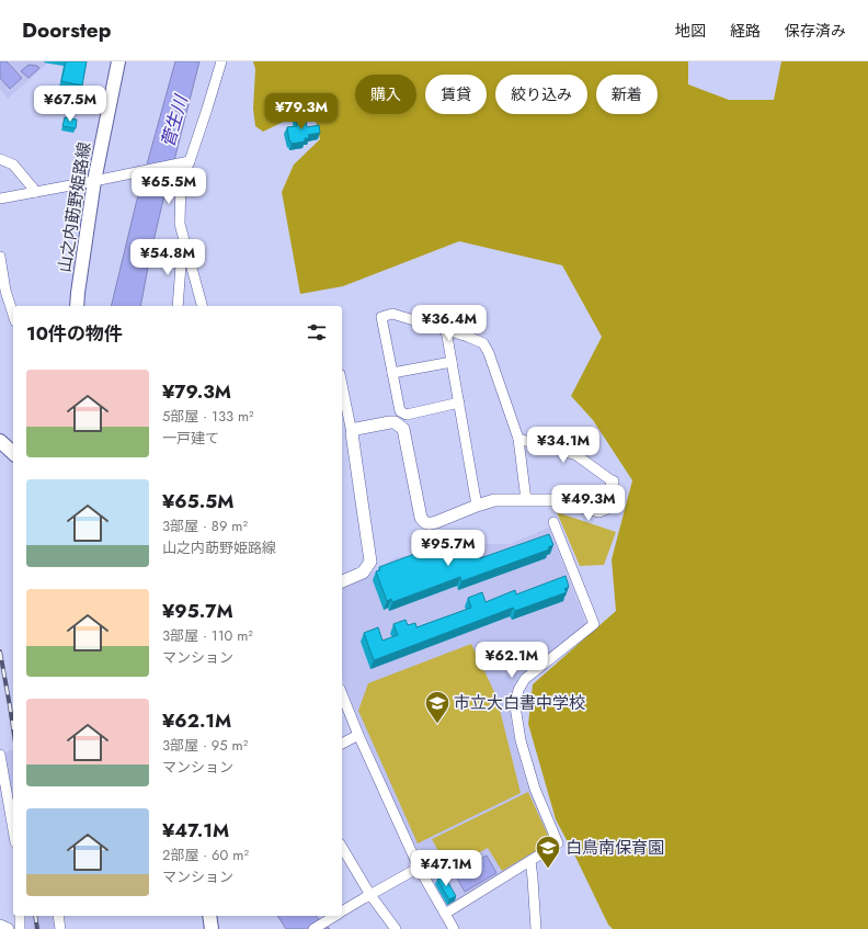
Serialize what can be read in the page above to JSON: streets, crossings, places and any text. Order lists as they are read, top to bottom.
{
  "streets": {
    "main road": ["山之内莇野姫路線"]
  },
  "water": ["菅生川"],
  "places": {
    "school or university": ["市立大白書中学校", "白鳥南保育園"]
  },
  "page": {
    "header": "Doorstep",
    "nav": ["地図", "経路", "保存済み"],
    "chip": [
      "購入",
      "賃貸",
      "絞り込み",
      "新着"
    ],
    "price": [
      "¥67.5M",
      "¥79.3M",
      "¥65.5M",
      "¥54.8M",
      "¥36.4M",
      "¥34.1M",
      "¥49.3M",
      "¥95.7M",
      "¥62.1M",
      "¥47.1M"
    ],
    "heading": "10件の物件",
    "list": [
      {
        "name": "¥79.3M",
        "note": "5部屋 · 133 m² · 一戸建て"
      },
      {
        "name": "¥65.5M",
        "note": "3部屋 · 89 m² · 山之内莇野姫路線"
      },
      {
        "name": "¥95.7M",
        "note": "3部屋 · 110 m² · マンション"
      },
      {
        "name": "¥62.1M",
        "note": "3部屋 · 95 m² · マンション"
      },
      {
        "name": "¥47.1M",
        "note": "2部屋 · 60 m² · マンション"
      }
    ]
  }
}
